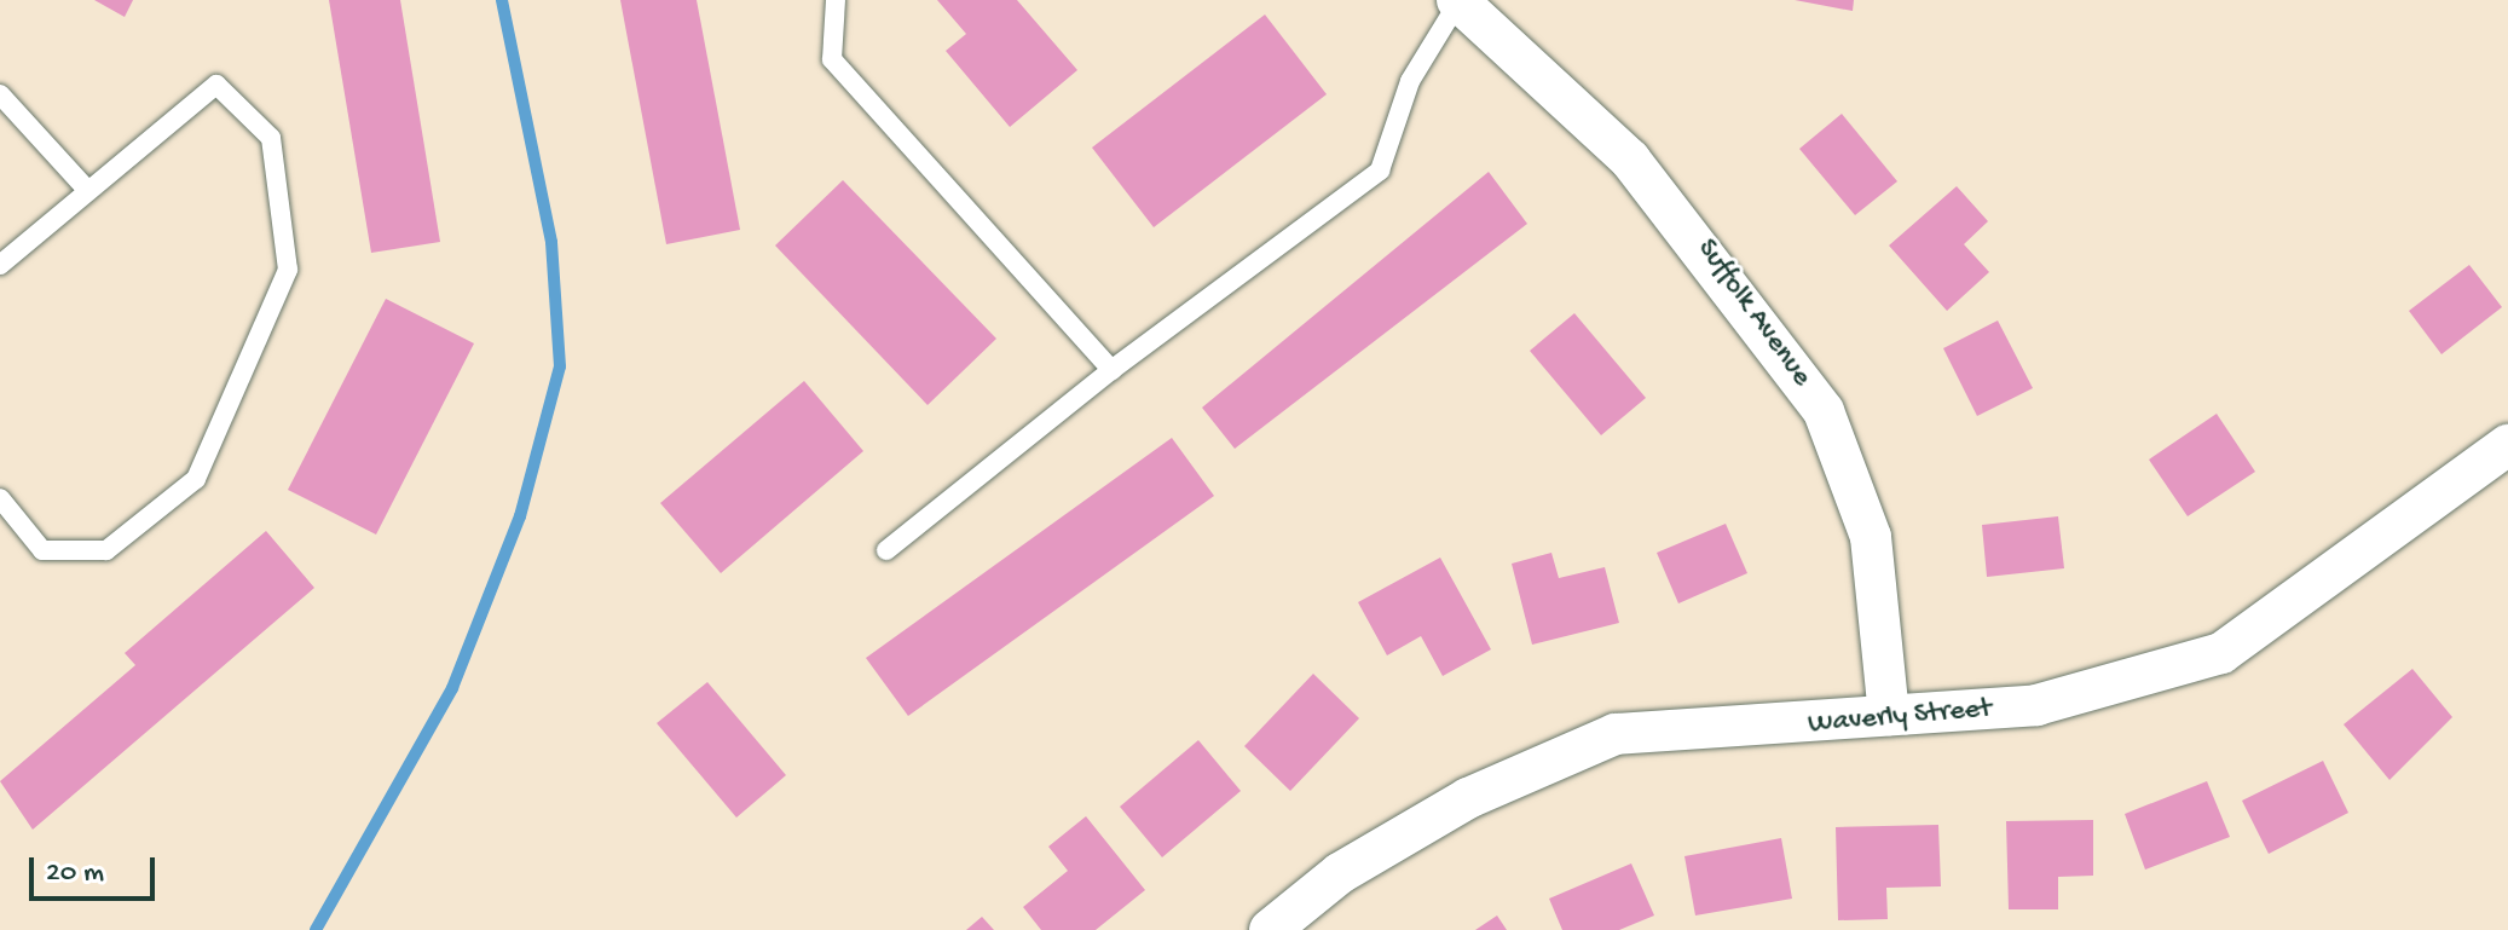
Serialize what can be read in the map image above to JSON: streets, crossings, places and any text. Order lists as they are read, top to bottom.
{
  "streets": {
    "street": ["Suffolk Avenue", "Waverly Street"]
  },
  "crossings": [
    ["Suffolk Avenue", "Waverly Street"]
  ],
  "scale_bar": "20 m"
}
